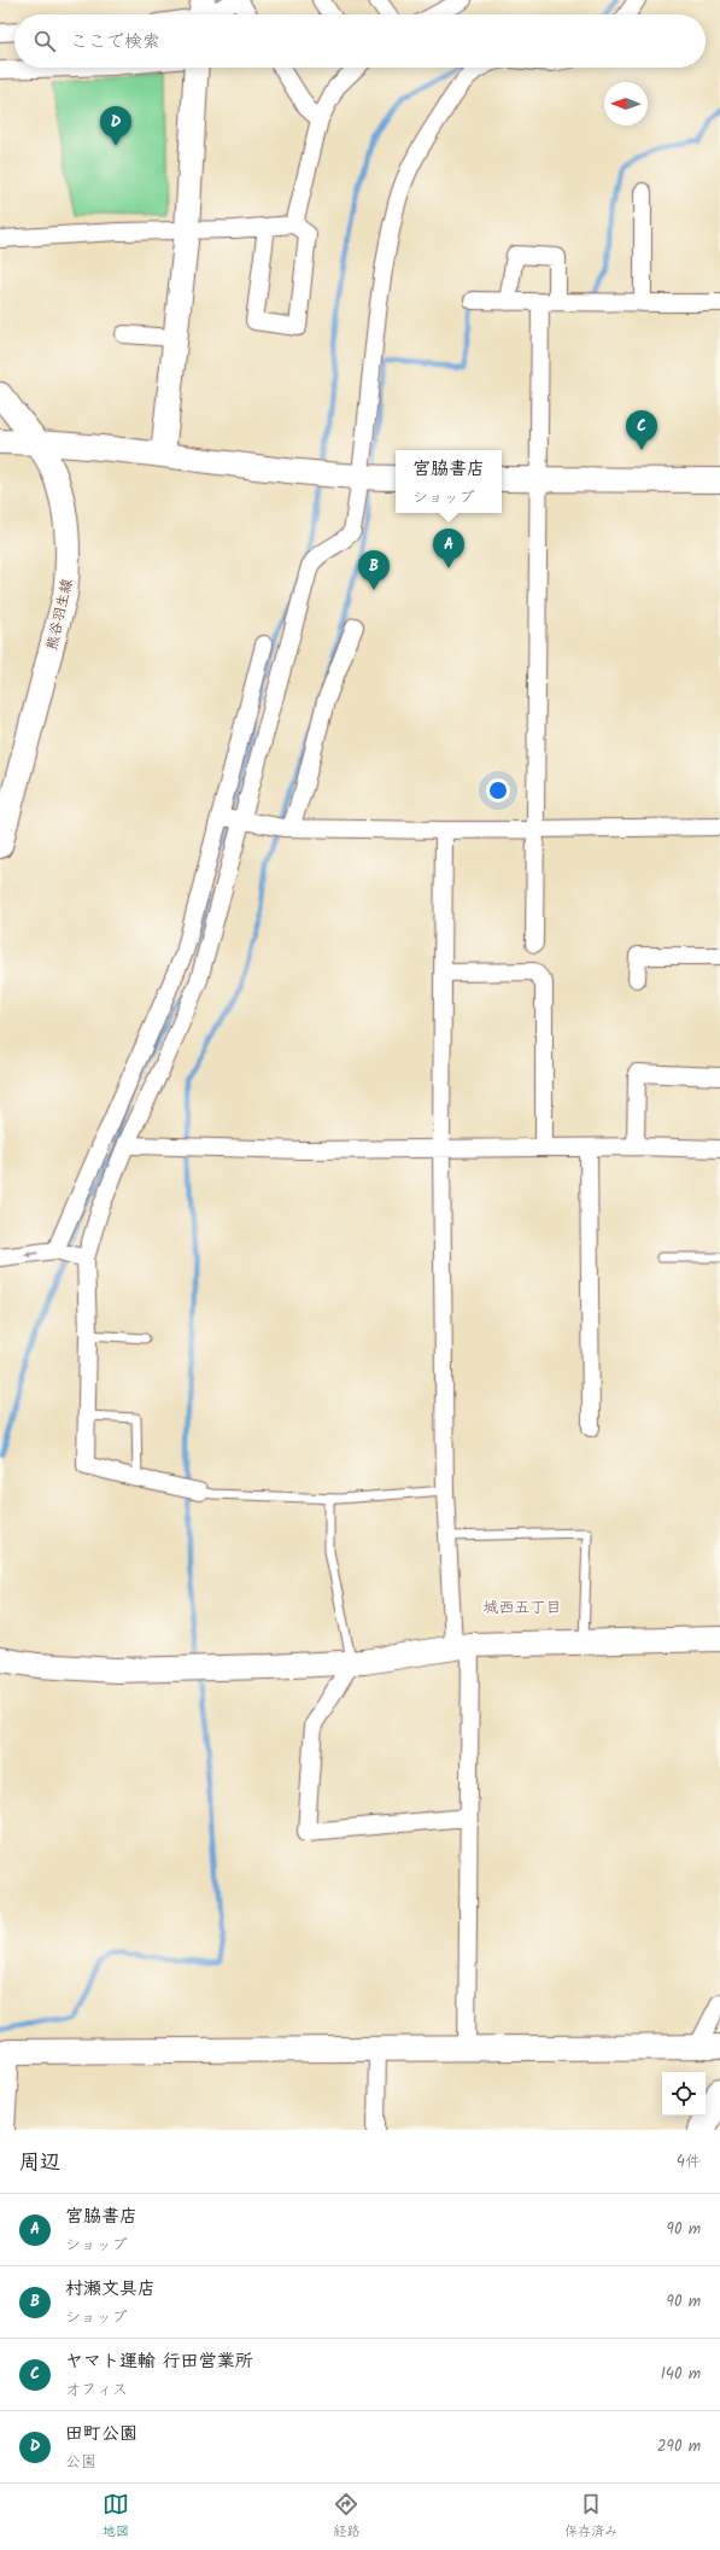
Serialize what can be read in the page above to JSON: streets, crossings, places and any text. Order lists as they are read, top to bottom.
{
  "streets": {
    "street": ["熊谷羽生線"]
  },
  "districts": ["城西五丁目"],
  "north": "left",
  "page": {
    "search": "ここで検索",
    "pins": [
      "D",
      "C",
      "A",
      "B"
    ],
    "popup": ["宮脇書店", "ショップ"],
    "heading": ["周辺", "4件"],
    "list": [
      {
        "mark": "A",
        "name": "宮脇書店",
        "note": "ショップ",
        "value": "90 m"
      },
      {
        "mark": "B",
        "name": "村瀬文具店",
        "note": "ショップ",
        "value": "90 m"
      },
      {
        "mark": "C",
        "name": "ヤマト運輸 行田営業所",
        "note": "オフィス",
        "value": "140 m"
      },
      {
        "mark": "D",
        "name": "田町公園",
        "note": "公園",
        "value": "290 m"
      }
    ],
    "nav": ["地図", "経路", "保存済み"]
  }
}
